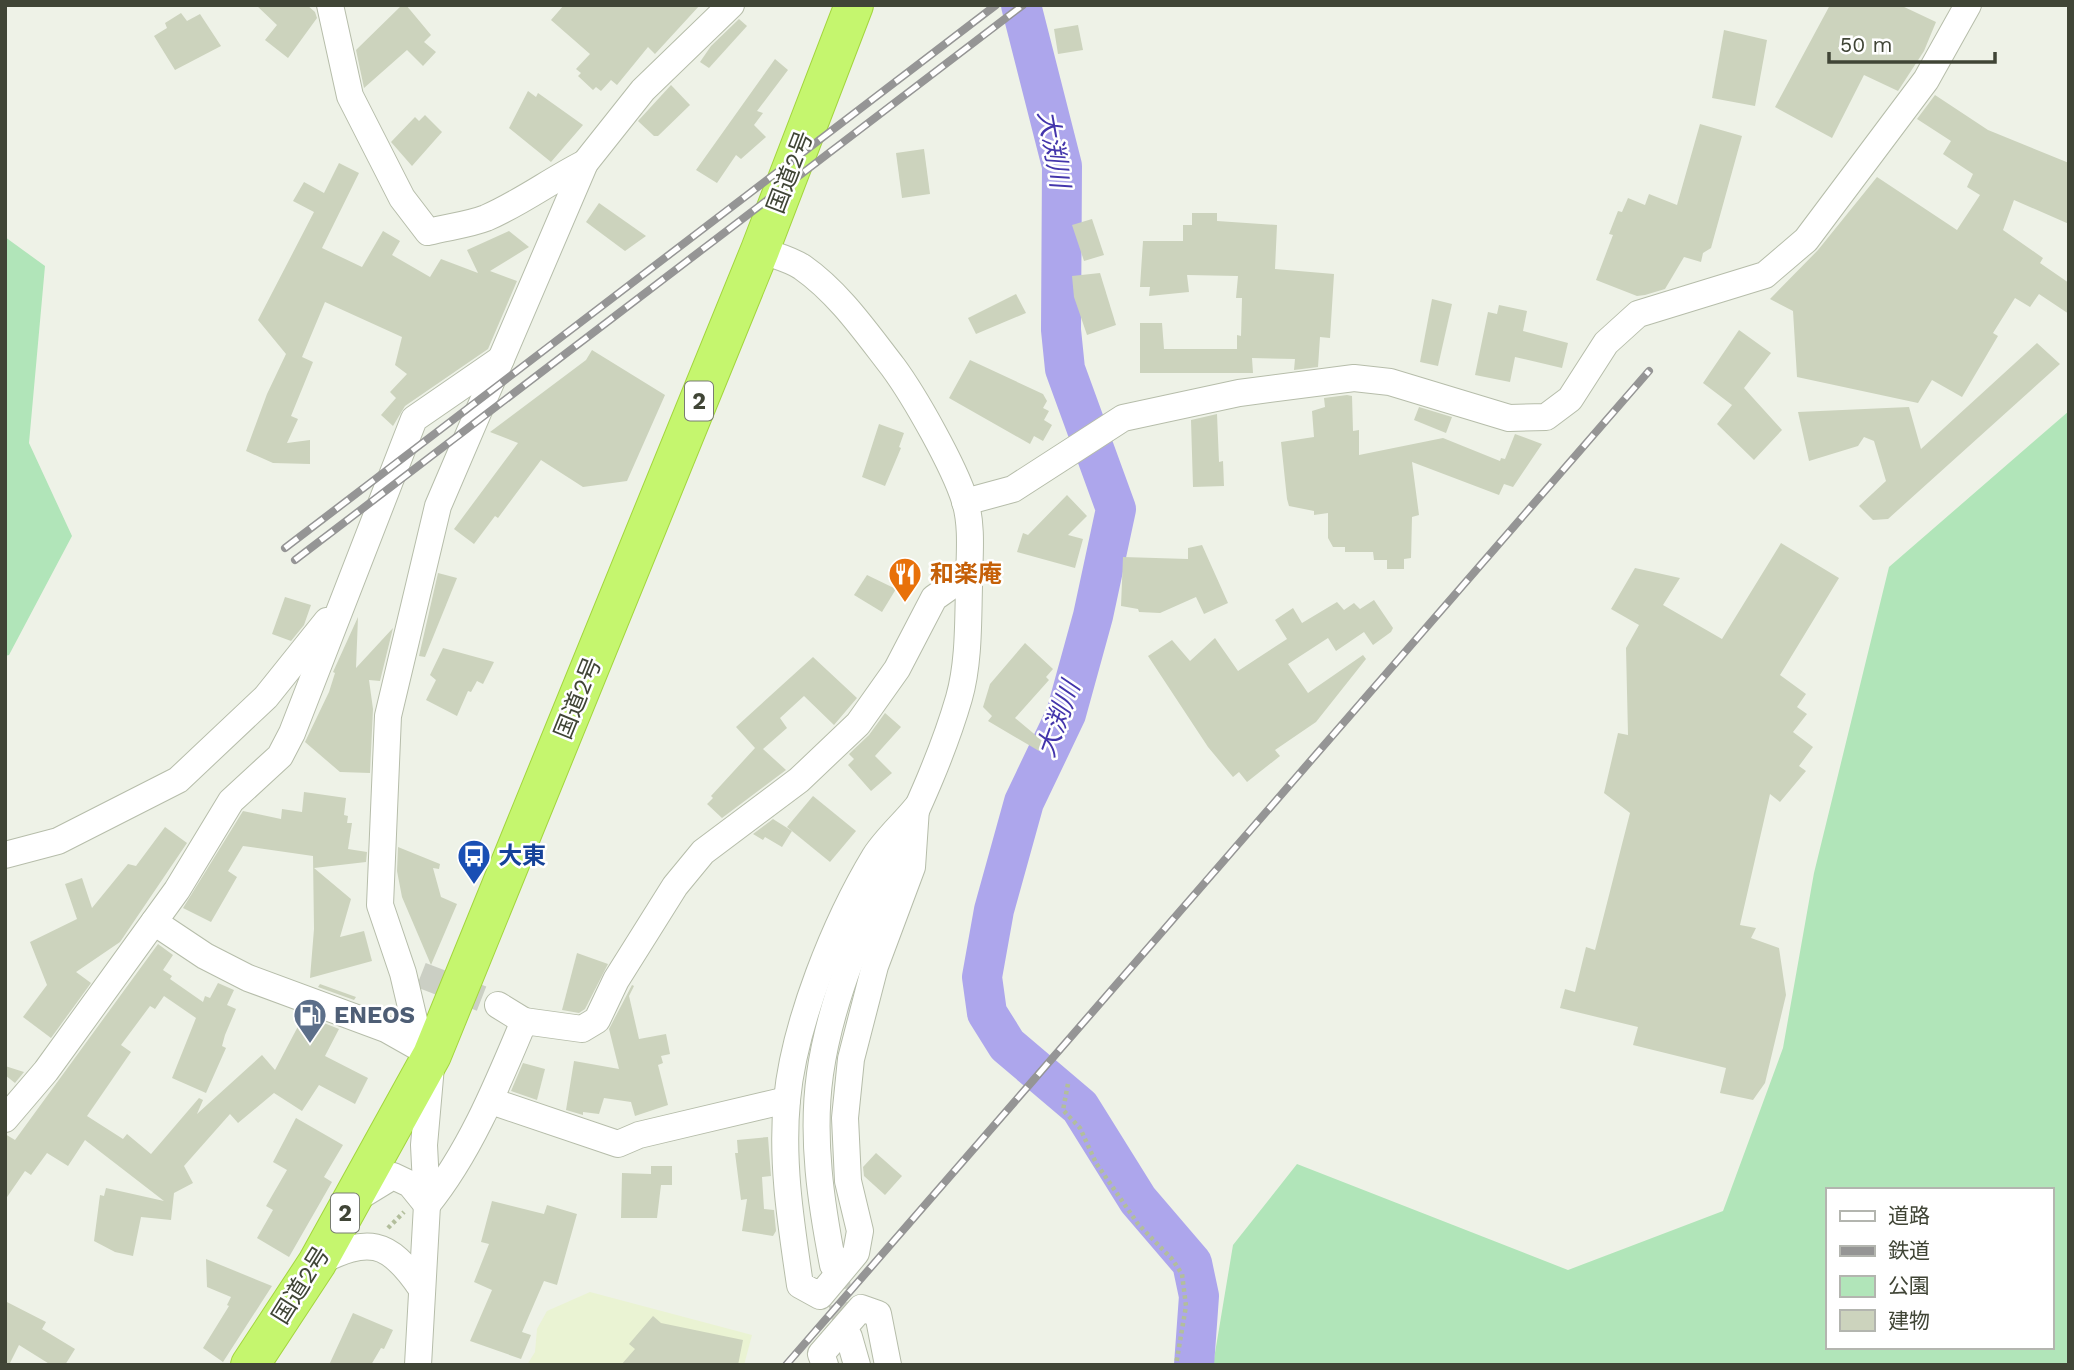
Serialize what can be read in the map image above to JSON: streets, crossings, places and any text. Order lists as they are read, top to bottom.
{
  "streets": {
    "highway": ["国道2号", "2"]
  },
  "water": ["大渕川"],
  "places": {
    "restaurant": ["和楽庵"],
    "bus stop": ["大東"],
    "fuel station": ["ENEOS"]
  },
  "legend": [
    "道路",
    "鉄道",
    "公園",
    "建物"
  ],
  "scale_bar": "50 m"
}
